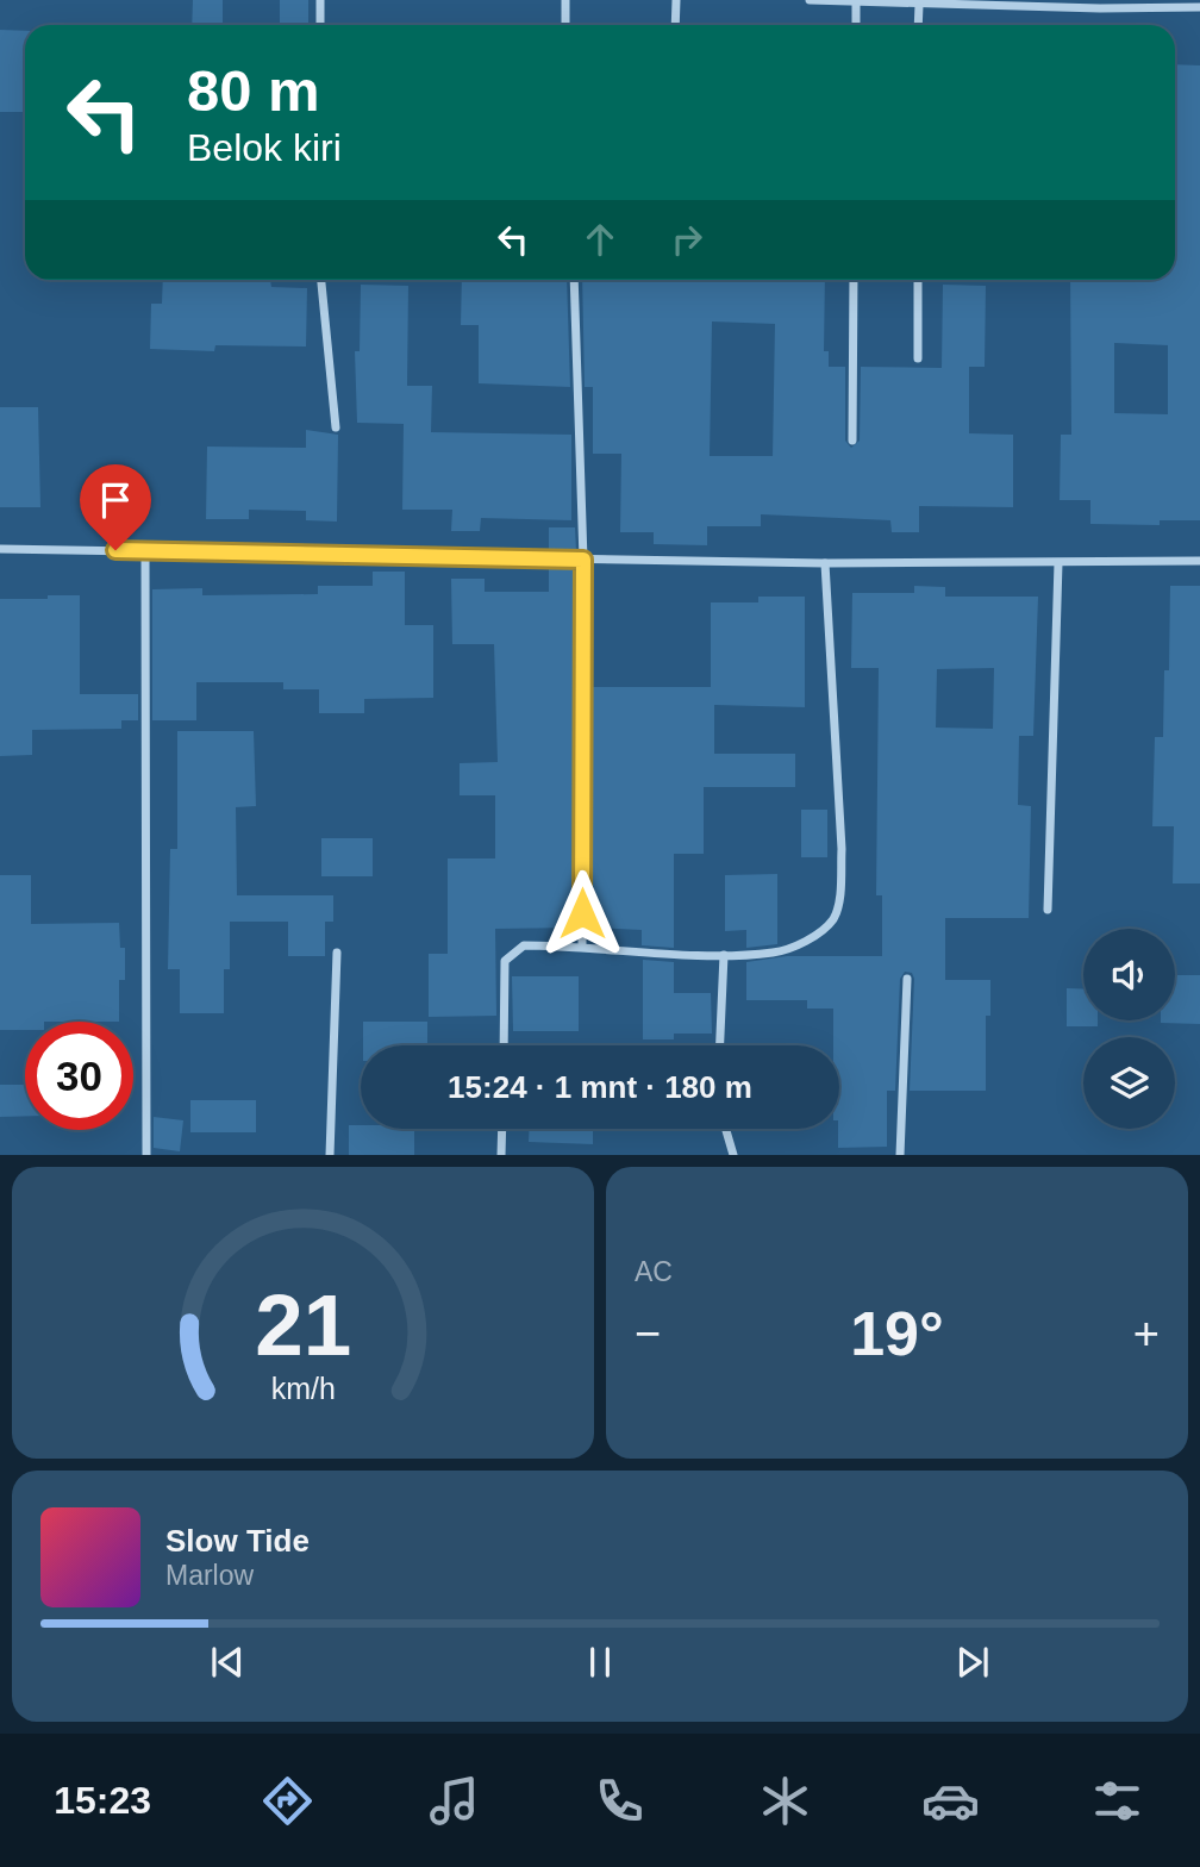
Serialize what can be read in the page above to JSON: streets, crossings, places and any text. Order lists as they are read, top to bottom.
{
  "page": {
    "turn": ["80 m", "Belok kiri"],
    "limit": "30",
    "trip": "15:24 · 1 mnt · 180 m",
    "tile": "AC",
    "heat": ["−", "19°", "+"],
    "song": ["Slow Tide", "Marlow"],
    "tabs": "15:23",
    "gauge": ["21", "km/h"]
  }
}
